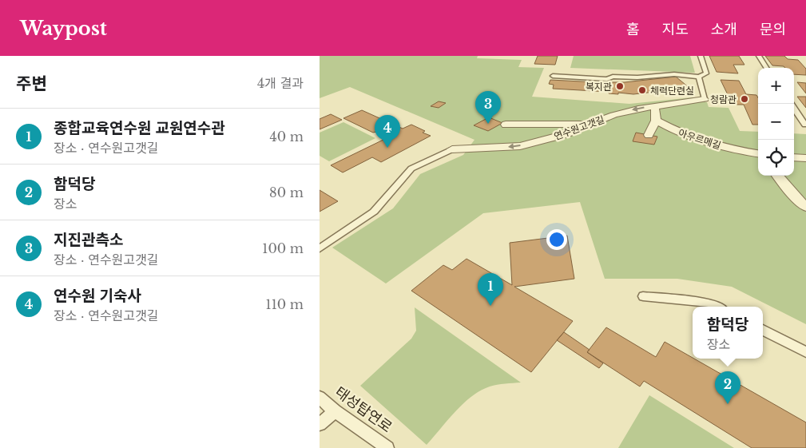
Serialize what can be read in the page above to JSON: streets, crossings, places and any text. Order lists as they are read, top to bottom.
{
  "streets": {
    "street": ["연수원고갯길", "아우르메길"],
    "lane": ["태성탑연로"]
  },
  "places": ["복지관", "체력단련실", "청람관"],
  "page": {
    "header": "Waypost",
    "nav": [
      "홈",
      "지도",
      "소개",
      "문의"
    ],
    "heading": ["주변", "4개 결과"],
    "map_buttons": ["+", "−"],
    "pins": [
      "3",
      "4",
      "1",
      "2"
    ],
    "list": [
      {
        "mark": "1",
        "name": "종합교육연수원 교원연수관",
        "note": "장소 · 연수원고갯길",
        "value": "40 m"
      },
      {
        "mark": "2",
        "name": "함덕당",
        "note": "장소",
        "value": "80 m"
      },
      {
        "mark": "3",
        "name": "지진관측소",
        "note": "장소 · 연수원고갯길",
        "value": "100 m"
      },
      {
        "mark": "4",
        "name": "연수원 기숙사",
        "note": "장소 · 연수원고갯길",
        "value": "110 m"
      }
    ],
    "popup": ["함덕당", "장소"]
  }
}
